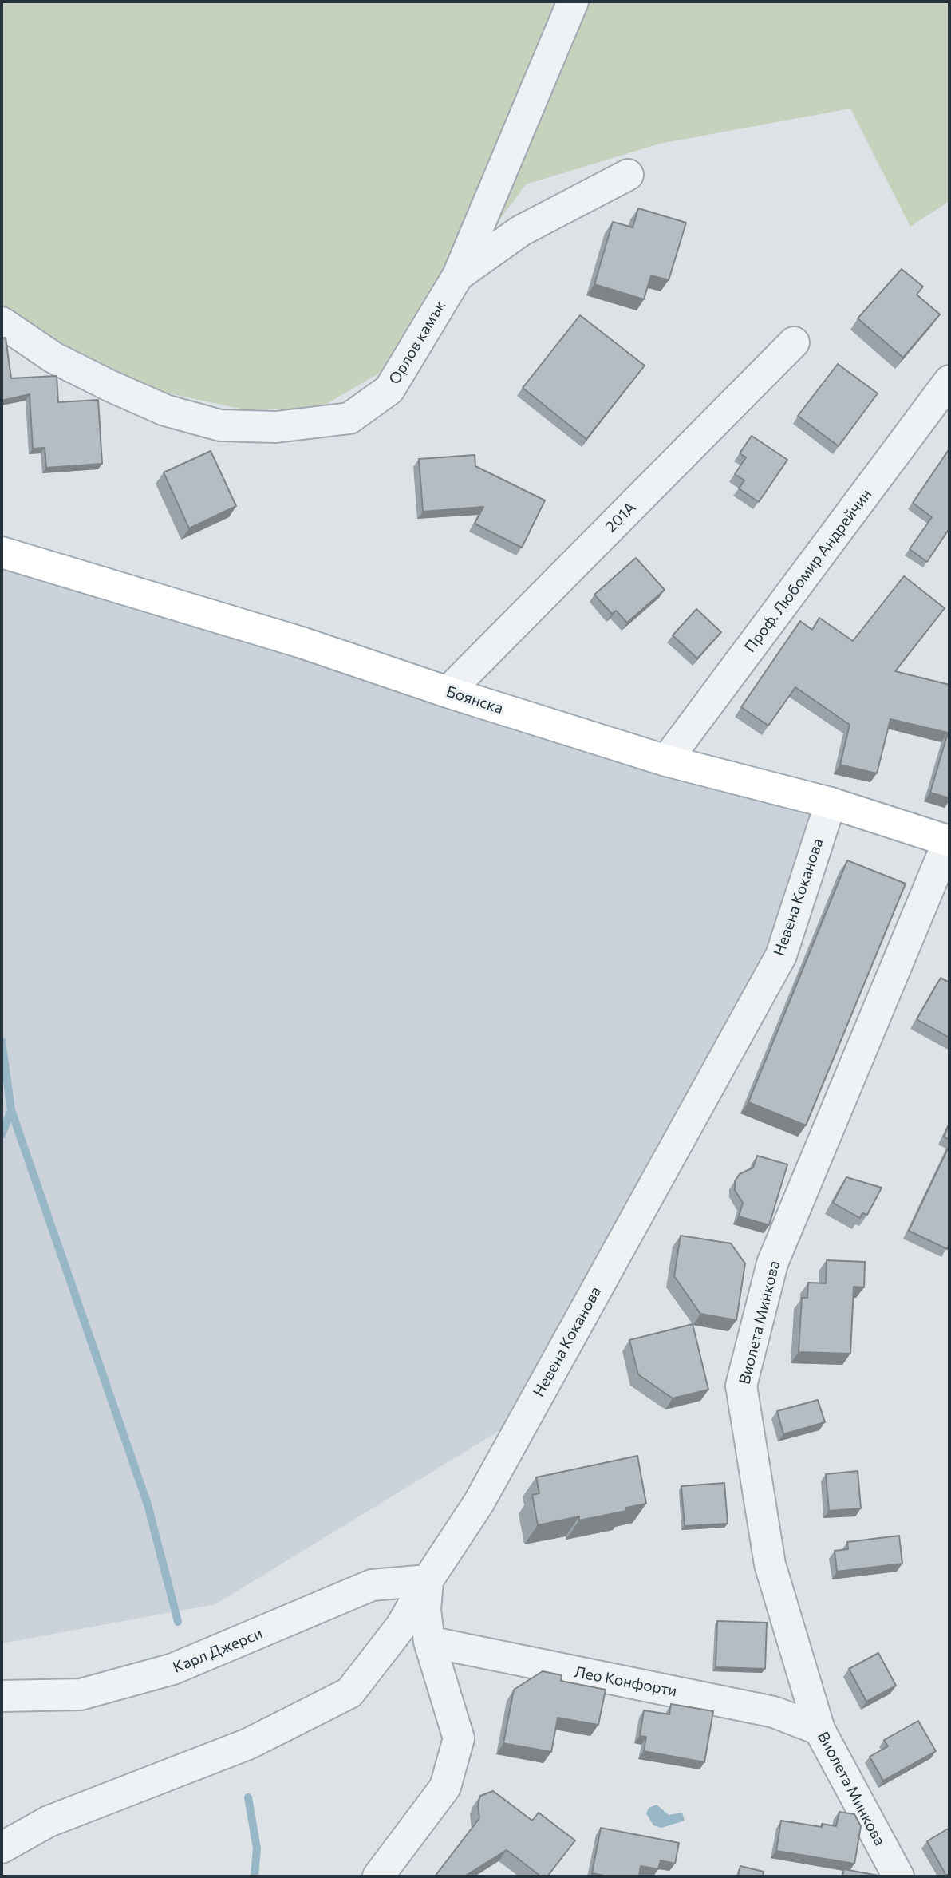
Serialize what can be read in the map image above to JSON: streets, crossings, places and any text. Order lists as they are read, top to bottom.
{
  "streets": {
    "main road": ["Боянска"],
    "street": [
      "Орлов камък",
      "201А",
      "Проф. Любомир Андрейчин",
      "Невена Коканова",
      "Виолета Минкова",
      "Карл Джерси",
      "Лео Конфорти"
    ]
  },
  "crossings": [
    ["201А", "Боянска"],
    ["Проф. Любомир Андрейчин", "Боянска"],
    ["Боянска", "Невена Коканова"],
    ["Боянска", "Виолета Минкова"],
    ["Невена Коканова", "Карл Джерси"],
    ["Невена Коканова", "Лео Конфорти"],
    ["Виолета Минкова", "Лео Конфорти"]
  ]
}
